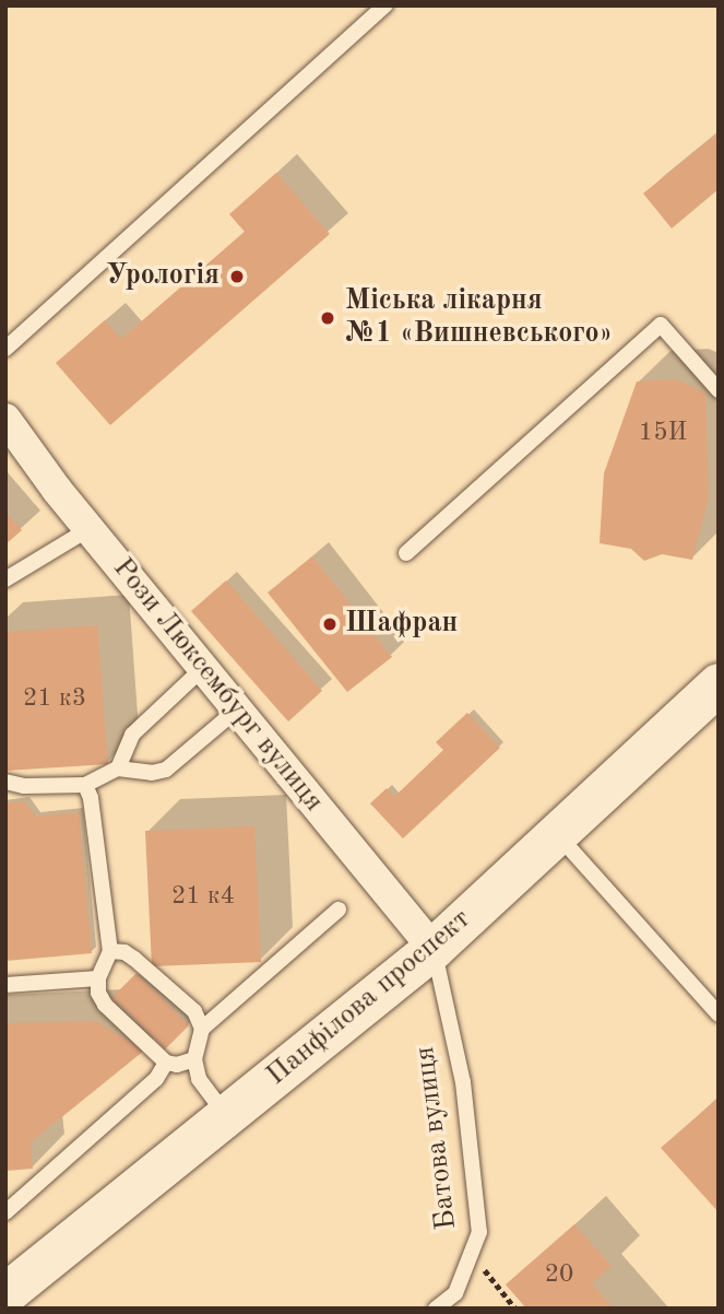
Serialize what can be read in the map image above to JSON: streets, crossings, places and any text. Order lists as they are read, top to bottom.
{
  "streets": {
    "main road": ["Панфілова проспект"],
    "street": ["Рози Люксембург вулиця"],
    "lane": ["Батова вулиця"]
  },
  "crossings": [
    ["Рози Люксембург вулиця", "Панфілова проспект"],
    ["Рози Люксембург вулиця", "Батова вулиця"],
    ["Панфілова проспект", "Батова вулиця"]
  ],
  "places": ["Урологія", "Міська лікарня №1 «Вишневського»", "Шафран"],
  "house_numbers": [
    "15И",
    "21 к3",
    "21 к4",
    "20"
  ]
}
